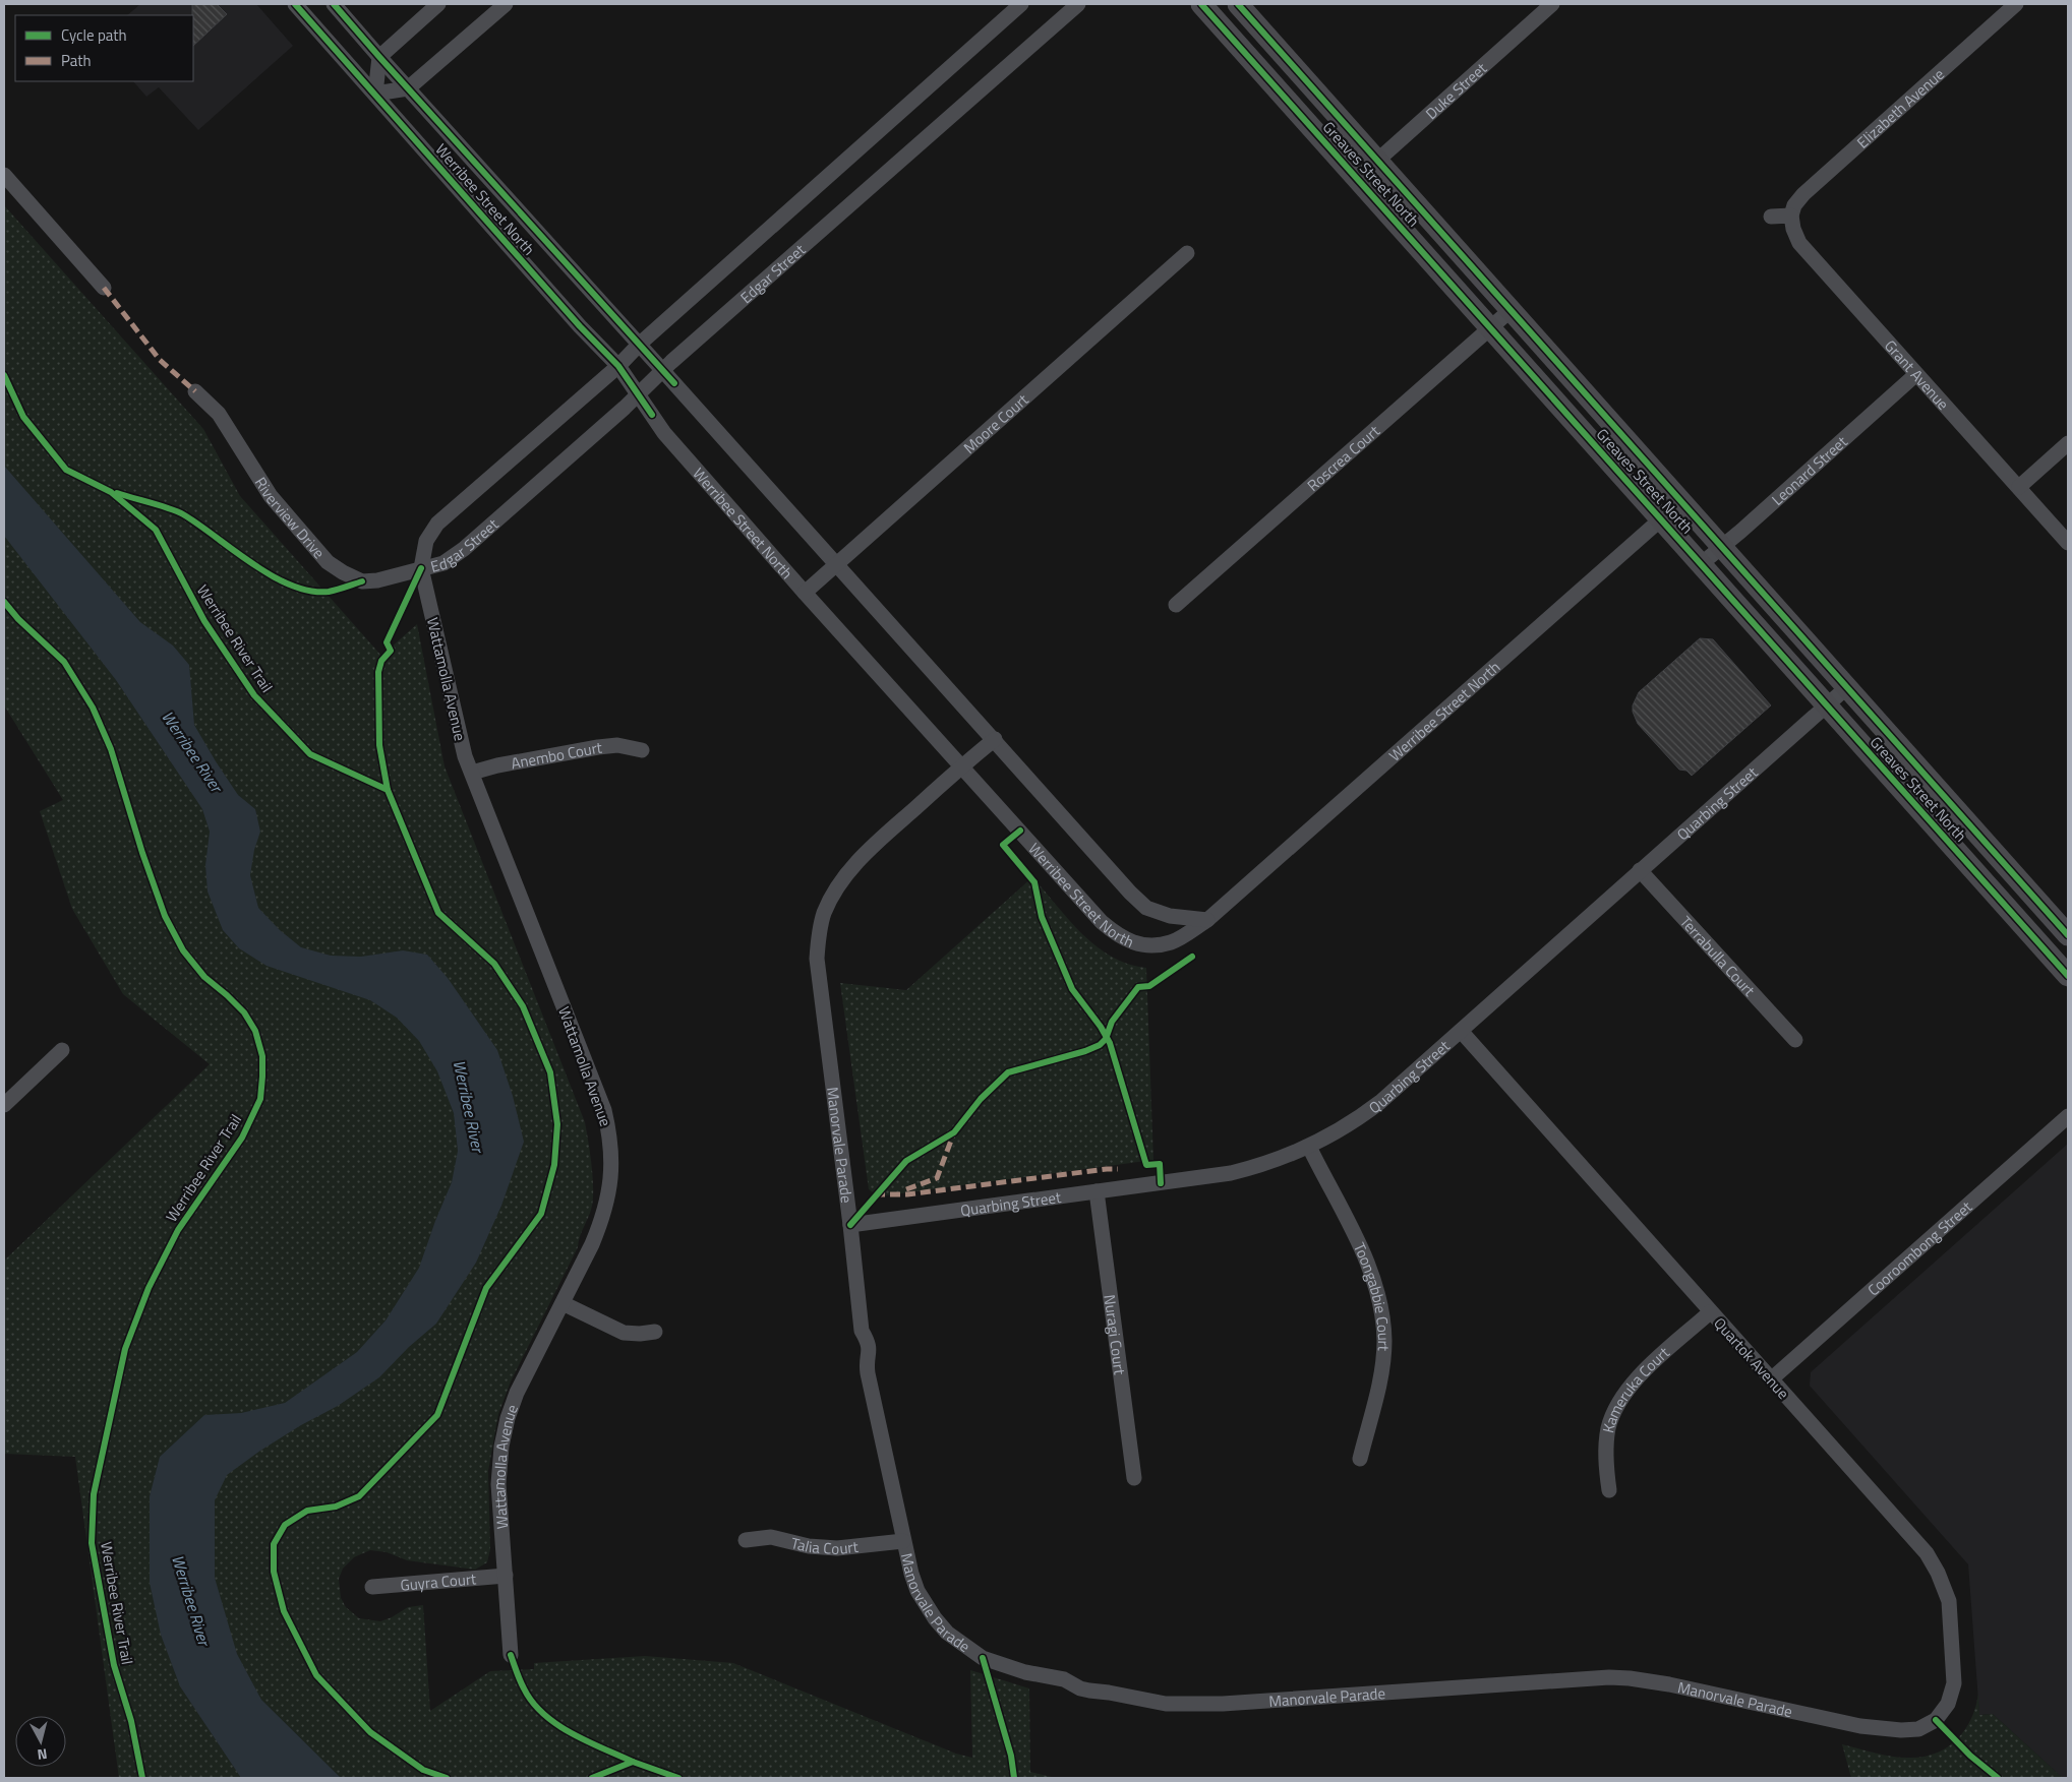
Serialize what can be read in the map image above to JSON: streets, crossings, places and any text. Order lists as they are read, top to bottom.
{
  "streets": {
    "street": [
      "Duke Street",
      "Elizabeth Avenue",
      "Greaves Street North",
      "Werribee Street North",
      "Edgar Street",
      "Grant Avenue",
      "Moore Court",
      "Roscrea Court",
      "Leonard Street",
      "Riverview Drive",
      "Wattamolla Avenue",
      "Anembo Court",
      "Quarbing Street",
      "Terrabulla Court",
      "Manorvale Parade",
      "Cooroombong Street",
      "Toongabbie Court",
      "Nuragi Court",
      "Quartok Avenue",
      "Kameruka Court",
      "Talia Court",
      "Guyra Court"
    ],
    "cycle path": ["Werribee River Trail"]
  },
  "crossings": [
    ["Duke Street", "Greaves Street North"],
    ["Elizabeth Avenue", "Grant Avenue"],
    ["Greaves Street North", "Werribee Street North"],
    ["Greaves Street North", "Roscrea Court"],
    ["Greaves Street North", "Leonard Street"],
    ["Greaves Street North", "Quarbing Street"],
    ["Werribee Street North", "Edgar Street"],
    ["Werribee Street North", "Moore Court"],
    ["Werribee Street North", "Manorvale Parade"],
    ["Edgar Street", "Riverview Drive"],
    ["Edgar Street", "Wattamolla Avenue"],
    ["Grant Avenue", "Leonard Street"],
    ["Riverview Drive", "Wattamolla Avenue"],
    ["Wattamolla Avenue", "Anembo Court"],
    ["Wattamolla Avenue", "Guyra Court"],
    ["Quarbing Street", "Terrabulla Court"],
    ["Quarbing Street", "Manorvale Parade"],
    ["Quarbing Street", "Toongabbie Court"],
    ["Quarbing Street", "Nuragi Court"],
    ["Quarbing Street", "Quartok Avenue"],
    ["Manorvale Parade", "Quartok Avenue"],
    ["Manorvale Parade", "Talia Court"],
    ["Cooroombong Street", "Quartok Avenue"],
    ["Quartok Avenue", "Kameruka Court"]
  ],
  "water": ["Werribee River"],
  "legend": ["Cycle path", "Path"],
  "north": "bottom"
}
